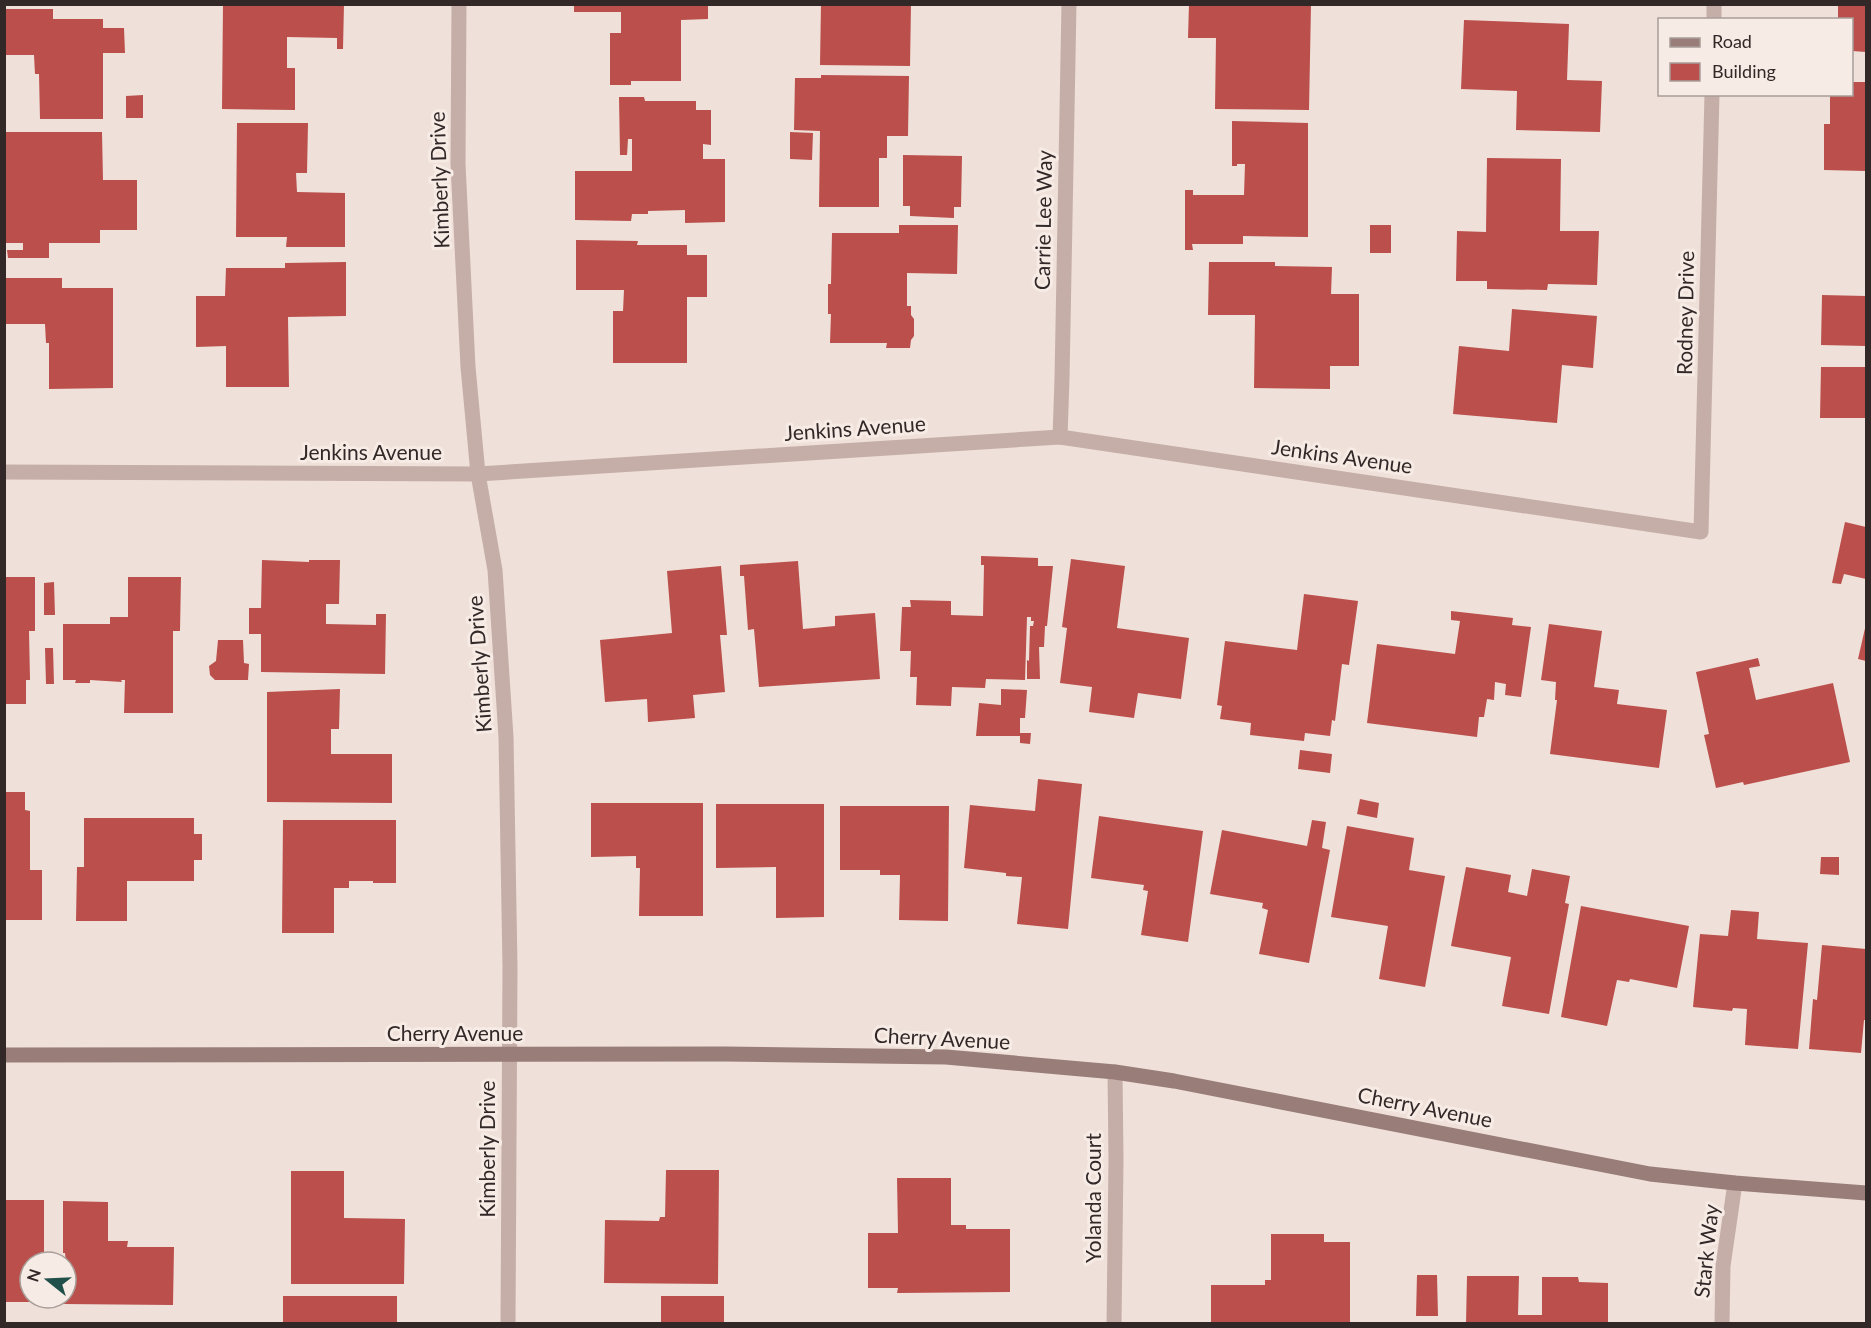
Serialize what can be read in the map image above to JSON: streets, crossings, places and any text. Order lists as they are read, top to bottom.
{
  "streets": {
    "street": [
      "Kimberly Drive",
      "Carrie Lee Way",
      "Rodney Drive",
      "Jenkins Avenue",
      "Cherry Avenue",
      "Yolanda Court",
      "Stark Way"
    ]
  },
  "crossings": [
    ["Kimberly Drive", "Jenkins Avenue"],
    ["Kimberly Drive", "Cherry Avenue"],
    ["Carrie Lee Way", "Jenkins Avenue"],
    ["Rodney Drive", "Jenkins Avenue"],
    ["Cherry Avenue", "Yolanda Court"],
    ["Cherry Avenue", "Stark Way"]
  ],
  "legend": ["Road", "Building"],
  "north": "left"
}
